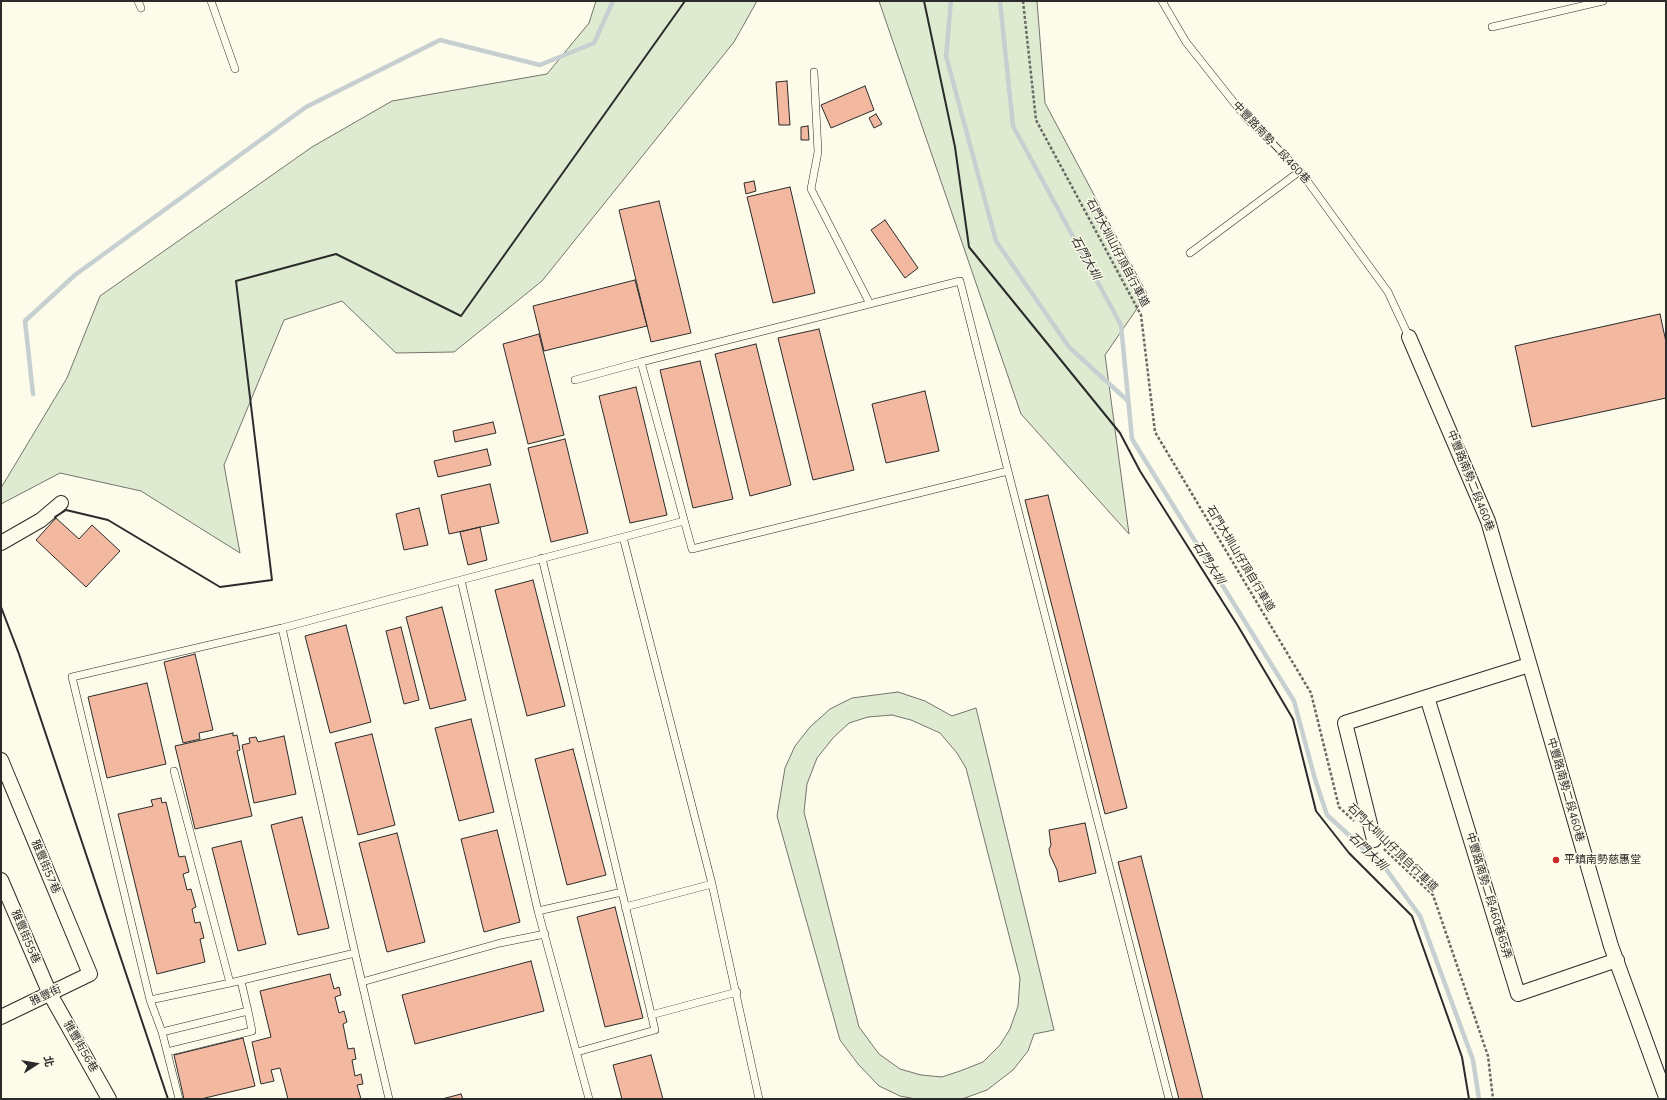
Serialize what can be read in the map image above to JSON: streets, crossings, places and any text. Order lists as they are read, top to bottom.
{
  "streets": {
    "street": [
      "中豐路南勢二段460巷",
      "雅豐街57巷",
      "中豐路南勢二段460巷65弄",
      "雅豐街55巷",
      "雅豐街",
      "雅豐街56巷"
    ],
    "path": ["石門大圳山仔頂自行車道"]
  },
  "crossings": [
    ["中豐路南勢二段460巷", "中豐路南勢二段460巷65弄"],
    ["雅豐街57巷", "雅豐街"],
    ["雅豐街55巷", "雅豐街"],
    ["雅豐街55巷", "雅豐街56巷"],
    ["雅豐街", "雅豐街56巷"]
  ],
  "water": ["石門大圳"],
  "places": ["平鎮南勢慈惠堂"],
  "north": "right"
}
